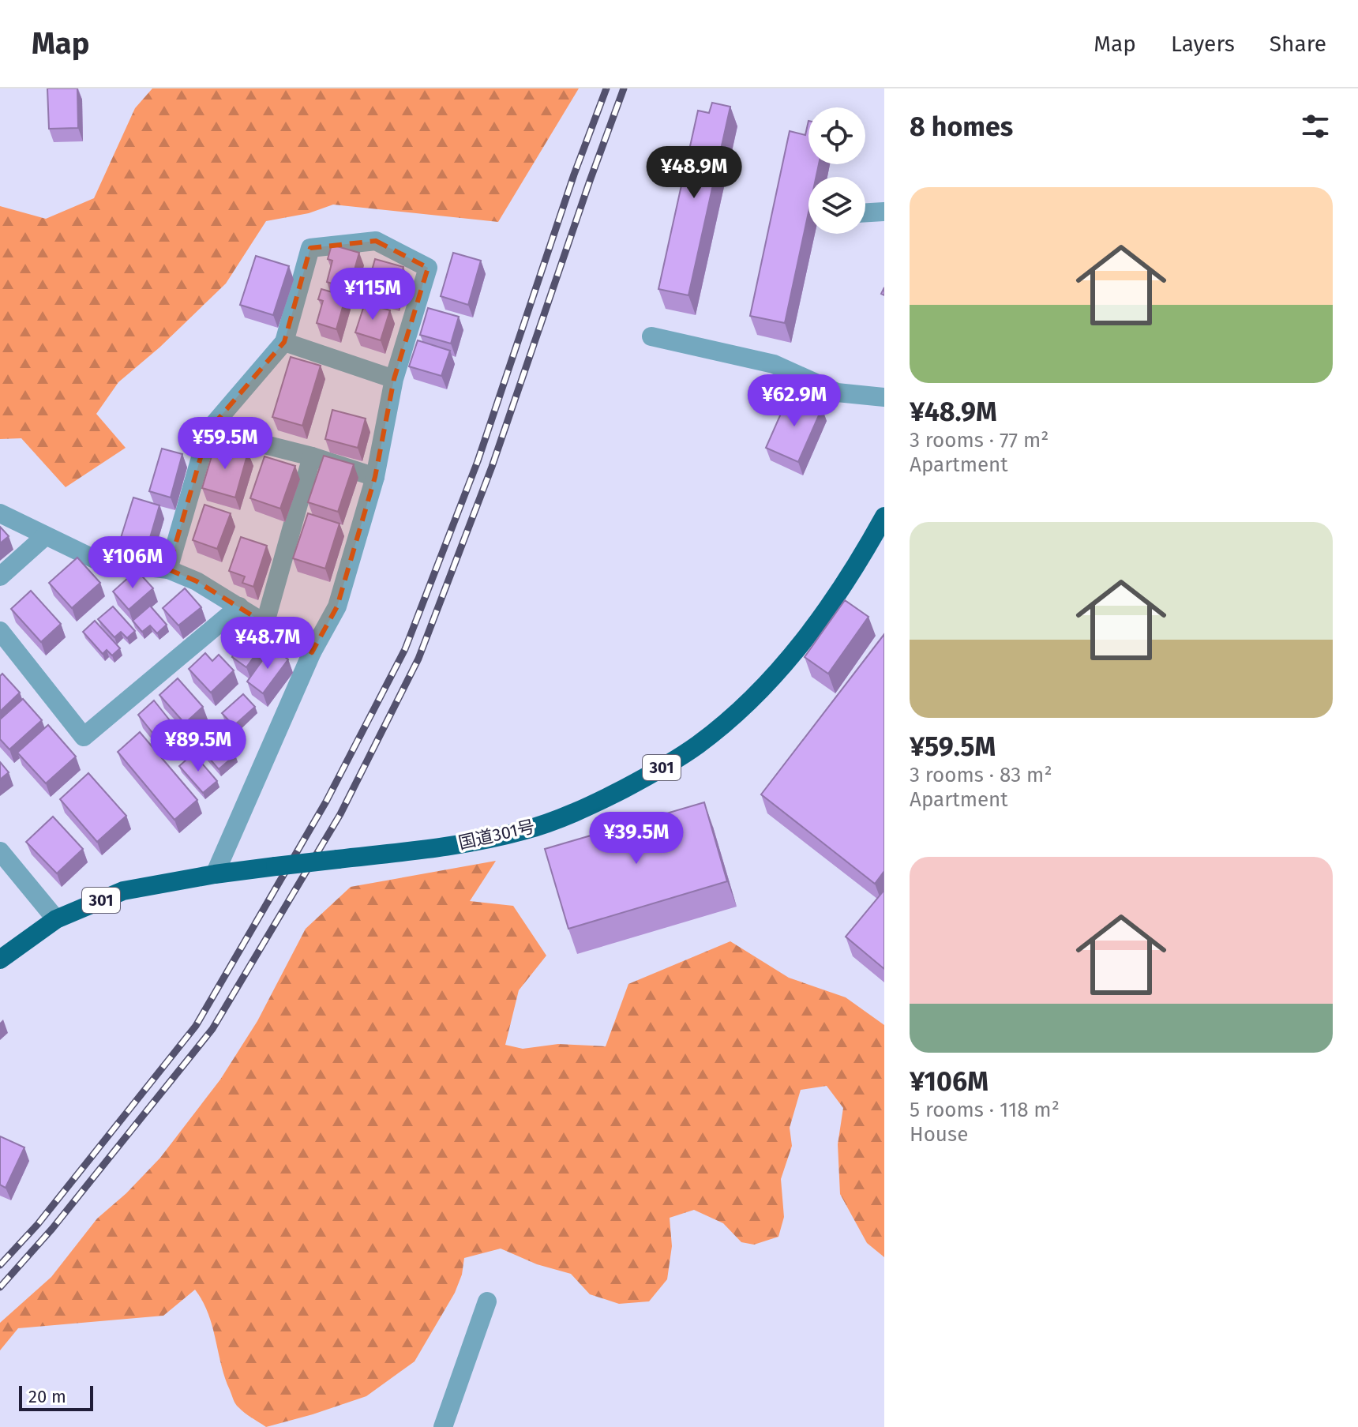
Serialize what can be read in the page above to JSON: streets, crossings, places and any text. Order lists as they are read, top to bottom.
{
  "streets": {
    "highway": ["301", "国道301号"]
  },
  "scale_bar": "20 m",
  "page": {
    "header": "Map",
    "nav": ["Map", "Layers", "Share"],
    "heading": "8 homes",
    "price": [
      "¥48.9M",
      "¥115M",
      "¥62.9M",
      "¥59.5M",
      "¥106M",
      "¥48.7M",
      "¥89.5M",
      "¥39.5M"
    ],
    "list": [
      {
        "name": "¥48.9M",
        "note": "3 rooms · 77 m² · Apartment"
      },
      {
        "name": "¥59.5M",
        "note": "3 rooms · 83 m² · Apartment"
      },
      {
        "name": "¥106M",
        "note": "5 rooms · 118 m² · House"
      }
    ],
    "scale": "20 m"
  }
}
